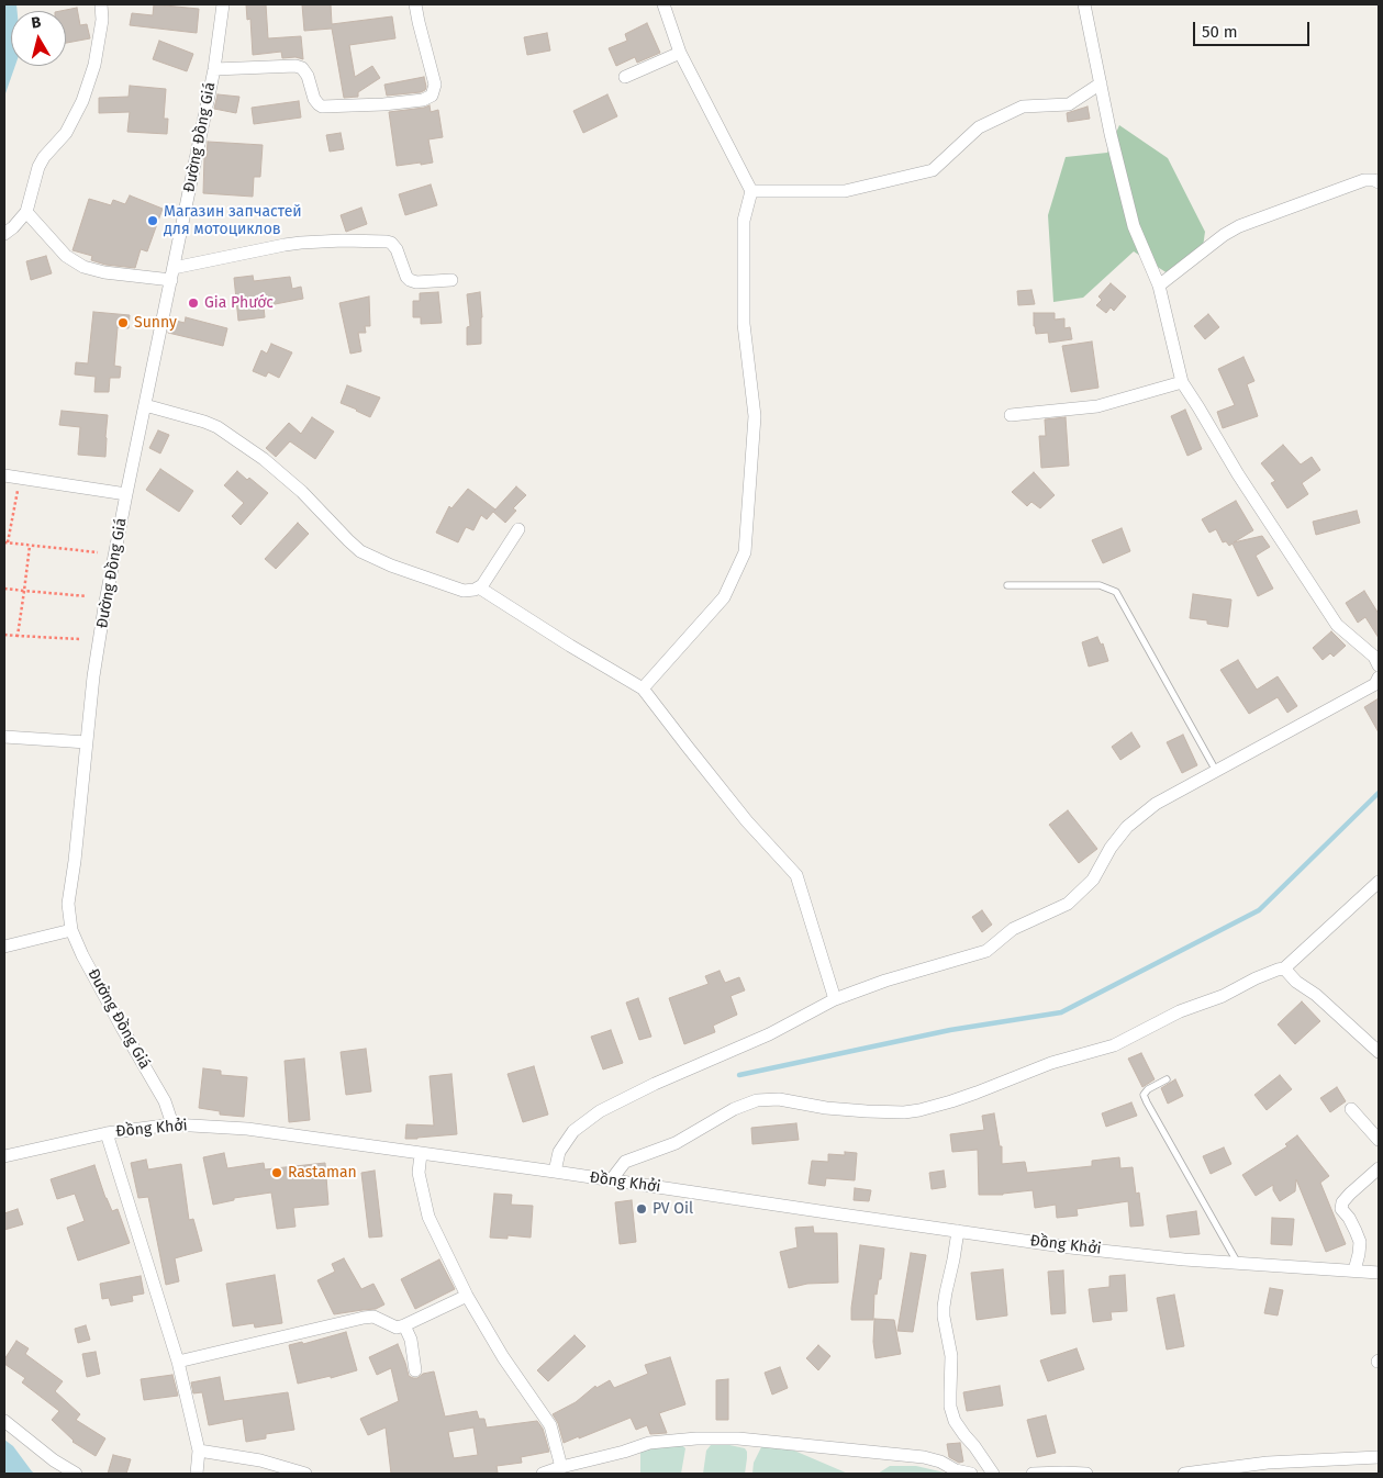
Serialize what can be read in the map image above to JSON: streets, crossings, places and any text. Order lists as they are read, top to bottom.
{
  "streets": {
    "street": ["Đường Đồng Giá", "Đồng Khởi"]
  },
  "crossings": [
    ["Đường Đồng Giá", "Đồng Khởi"]
  ],
  "places": [
    "Магазин запчастей для мотоциклов",
    "Gia Phước",
    "Sunny",
    "Rastaman",
    "PV Oil"
  ],
  "scale_bar": "50 m",
  "north": "top"
}
